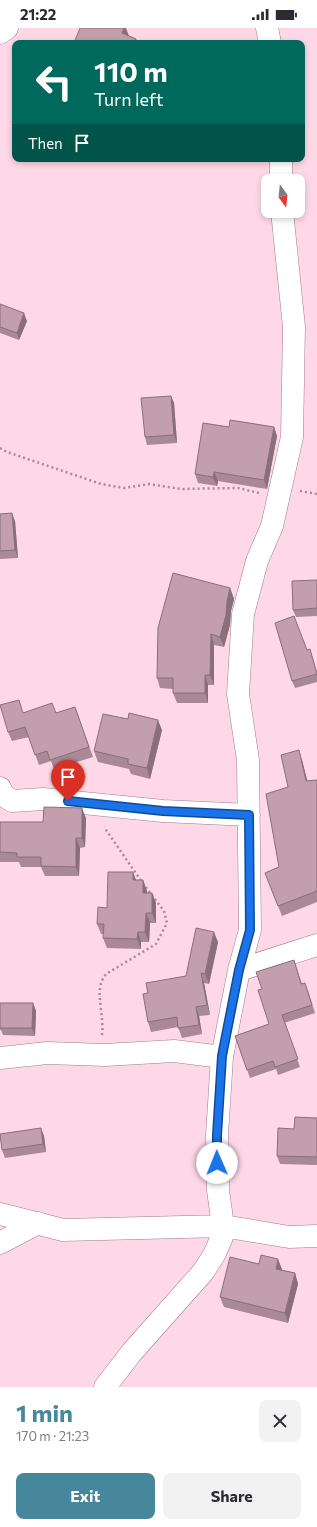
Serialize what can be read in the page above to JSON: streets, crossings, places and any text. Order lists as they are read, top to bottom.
{
  "north": "bottom",
  "page": {
    "status": "21:22",
    "turn": ["110 m", "Turn left"],
    "then": "Then",
    "heading": ["1 min", "170 m · 21:23"],
    "buttons": ["Exit", "Share"]
  }
}
